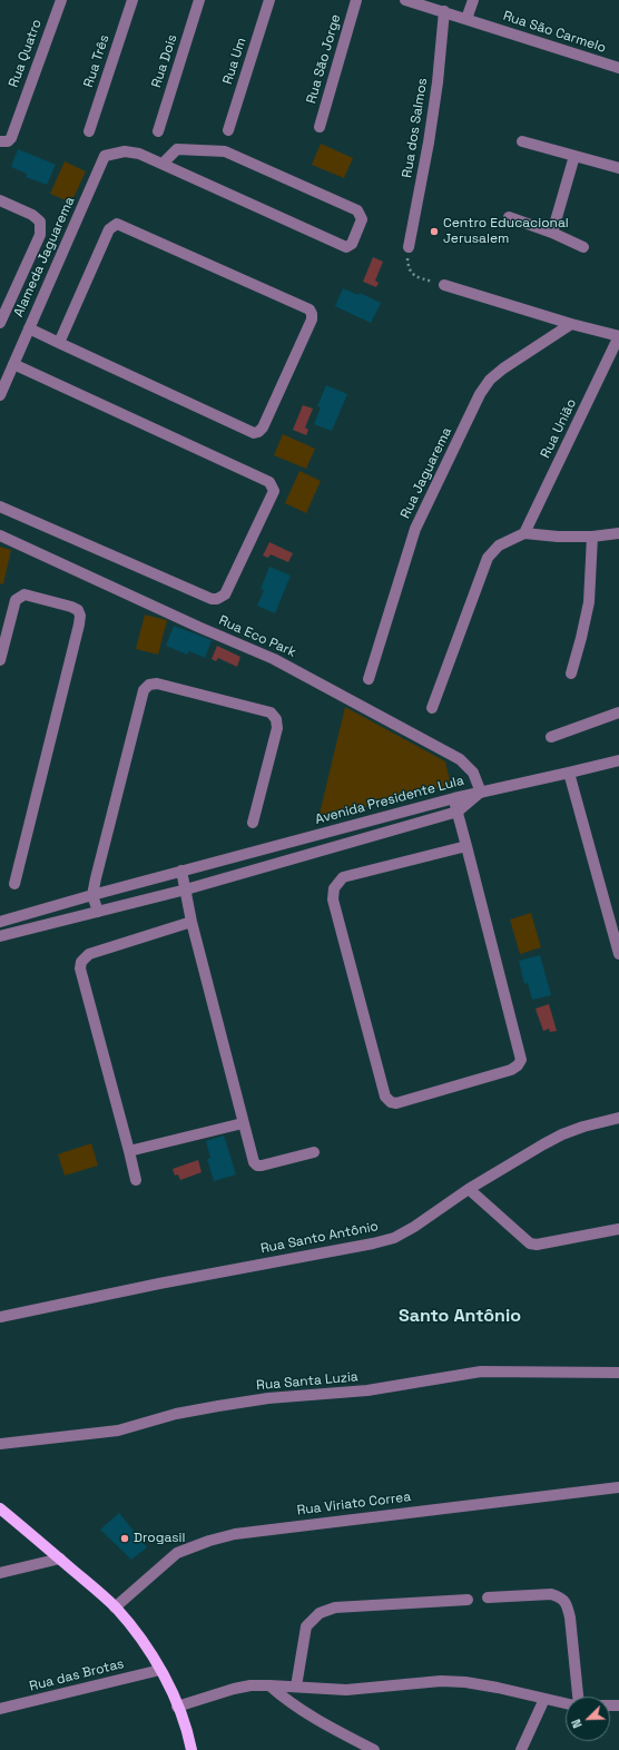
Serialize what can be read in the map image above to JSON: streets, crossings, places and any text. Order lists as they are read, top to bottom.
{
  "streets": {
    "street": [
      "Rua São Carmelo",
      "Rua Quatro",
      "Rua São Jorge",
      "Rua Três",
      "Rua Dois",
      "Rua Um",
      "Rua dos Salmos",
      "Alameda Jaguarema",
      "Rua União",
      "Rua Jaguarema",
      "Rua Eco Park",
      "Avenida Presidente Lula",
      "Rua Santo Antônio",
      "Rua Santa Luzia",
      "Rua Viriato Correa",
      "Rua das Brotas"
    ]
  },
  "crossings": [
    ["Rua São Carmelo", "Rua dos Salmos"],
    ["Rua Eco Park", "Avenida Presidente Lula"]
  ],
  "districts": ["Santo Antônio"],
  "places": ["Centro Educacional Jerusalem", "Drogasil"],
  "north": "bottom left"
}
